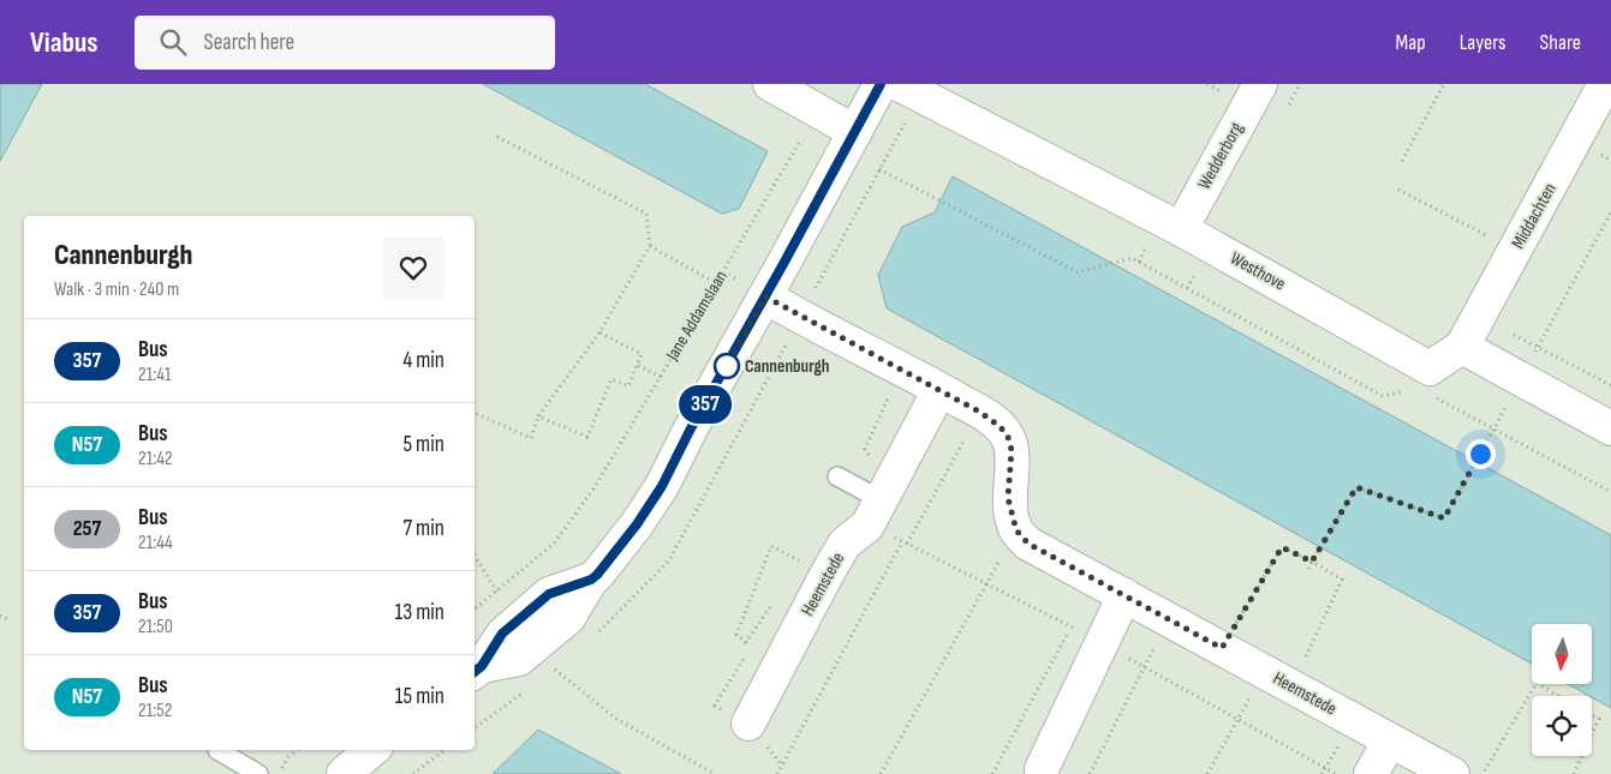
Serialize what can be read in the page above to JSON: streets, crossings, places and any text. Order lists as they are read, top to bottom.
{
  "streets": {
    "street": [
      "Wedderborg",
      "Middachten",
      "Westhove",
      "Heemstede"
    ],
    "path": ["Jane Addamslaan"]
  },
  "crossings": [
    ["Wedderborg", "Westhove"]
  ],
  "places": ["Cannenburgh"],
  "lines": ["bus line 357"],
  "north": "bottom",
  "page": {
    "header": "Viabus",
    "search": "Search here",
    "nav": ["Map", "Layers", "Share"],
    "on_map": "357",
    "heading": ["Cannenburgh", "Walk · 3 min · 240 m"],
    "list": [
      {
        "mark": "357",
        "name": "Bus",
        "note": "21:41",
        "value": "4 min"
      },
      {
        "mark": "N57",
        "name": "Bus",
        "note": "21:42",
        "value": "5 min"
      },
      {
        "mark": "257",
        "name": "Bus",
        "note": "21:44",
        "value": "7 min"
      },
      {
        "mark": "357",
        "name": "Bus",
        "note": "21:50",
        "value": "13 min"
      },
      {
        "mark": "N57",
        "name": "Bus",
        "note": "21:52",
        "value": "15 min"
      }
    ]
  }
}
